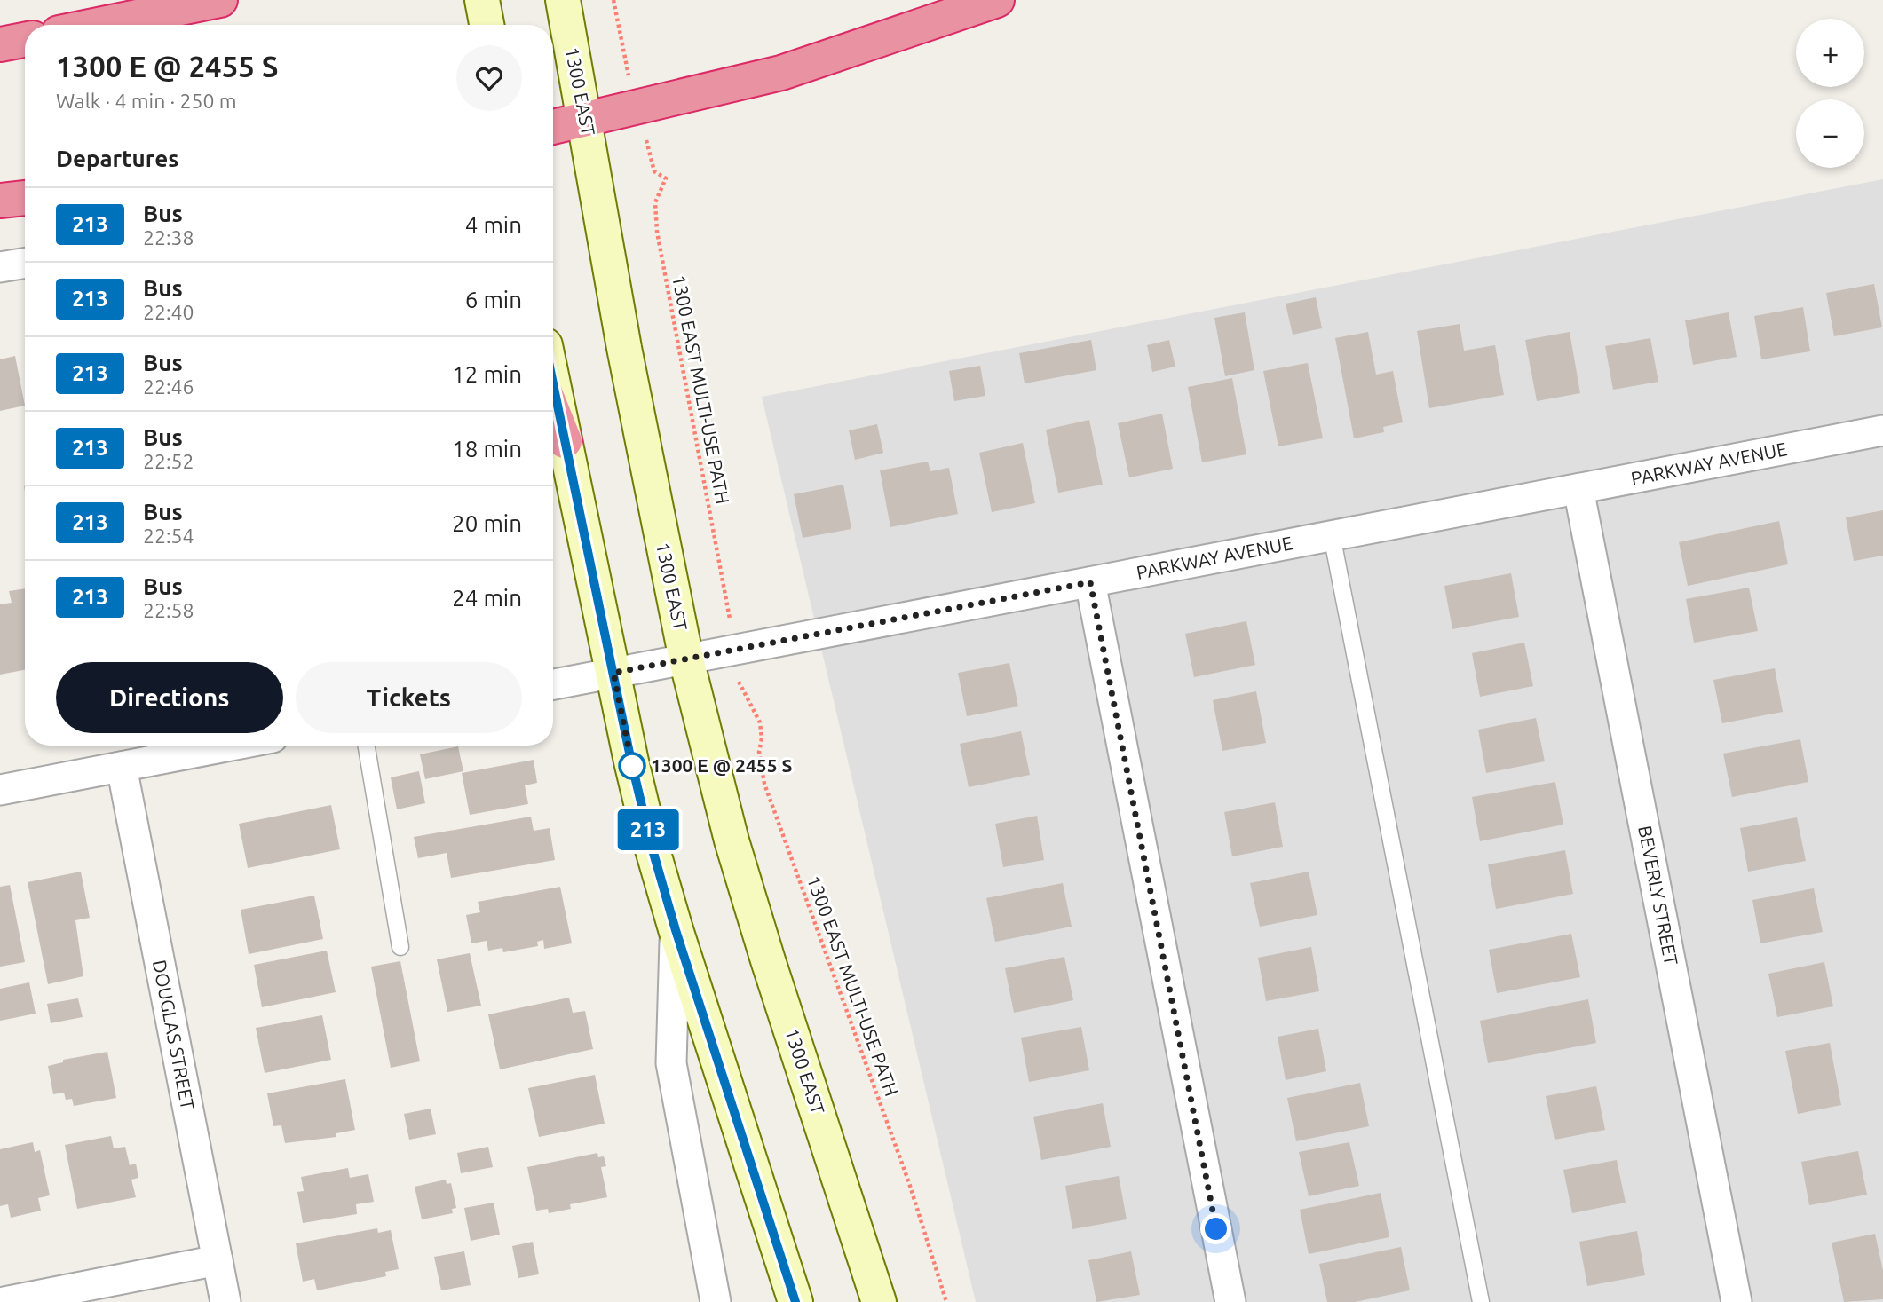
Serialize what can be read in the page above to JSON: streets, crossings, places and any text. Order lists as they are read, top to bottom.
{
  "streets": {
    "main road": ["1300 EAST"],
    "street": ["PARKWAY AVENUE", "BEVERLY STREET", "DOUGLAS STREET"],
    "path": ["1300 EAST MULTI-USE PATH"]
  },
  "crossings": [
    ["1300 EAST", "PARKWAY AVENUE"],
    ["PARKWAY AVENUE", "BEVERLY STREET"]
  ],
  "places": ["1300 E @ 2455 S"],
  "lines": ["bus line 213"],
  "page": {
    "on_map": "213",
    "map_buttons": ["+", "−"],
    "heading": [
      ["1300 E @ 2455 S", "Walk · 4 min · 250 m"],
      "Departures"
    ],
    "list": [
      {
        "mark": "213",
        "name": "Bus",
        "note": "22:38",
        "value": "4 min"
      },
      {
        "mark": "213",
        "name": "Bus",
        "note": "22:40",
        "value": "6 min"
      },
      {
        "mark": "213",
        "name": "Bus",
        "note": "22:46",
        "value": "12 min"
      },
      {
        "mark": "213",
        "name": "Bus",
        "note": "22:52",
        "value": "18 min"
      },
      {
        "mark": "213",
        "name": "Bus",
        "note": "22:54",
        "value": "20 min"
      },
      {
        "mark": "213",
        "name": "Bus",
        "note": "22:58",
        "value": "24 min"
      }
    ],
    "buttons": ["Directions", "Tickets"]
  }
}
